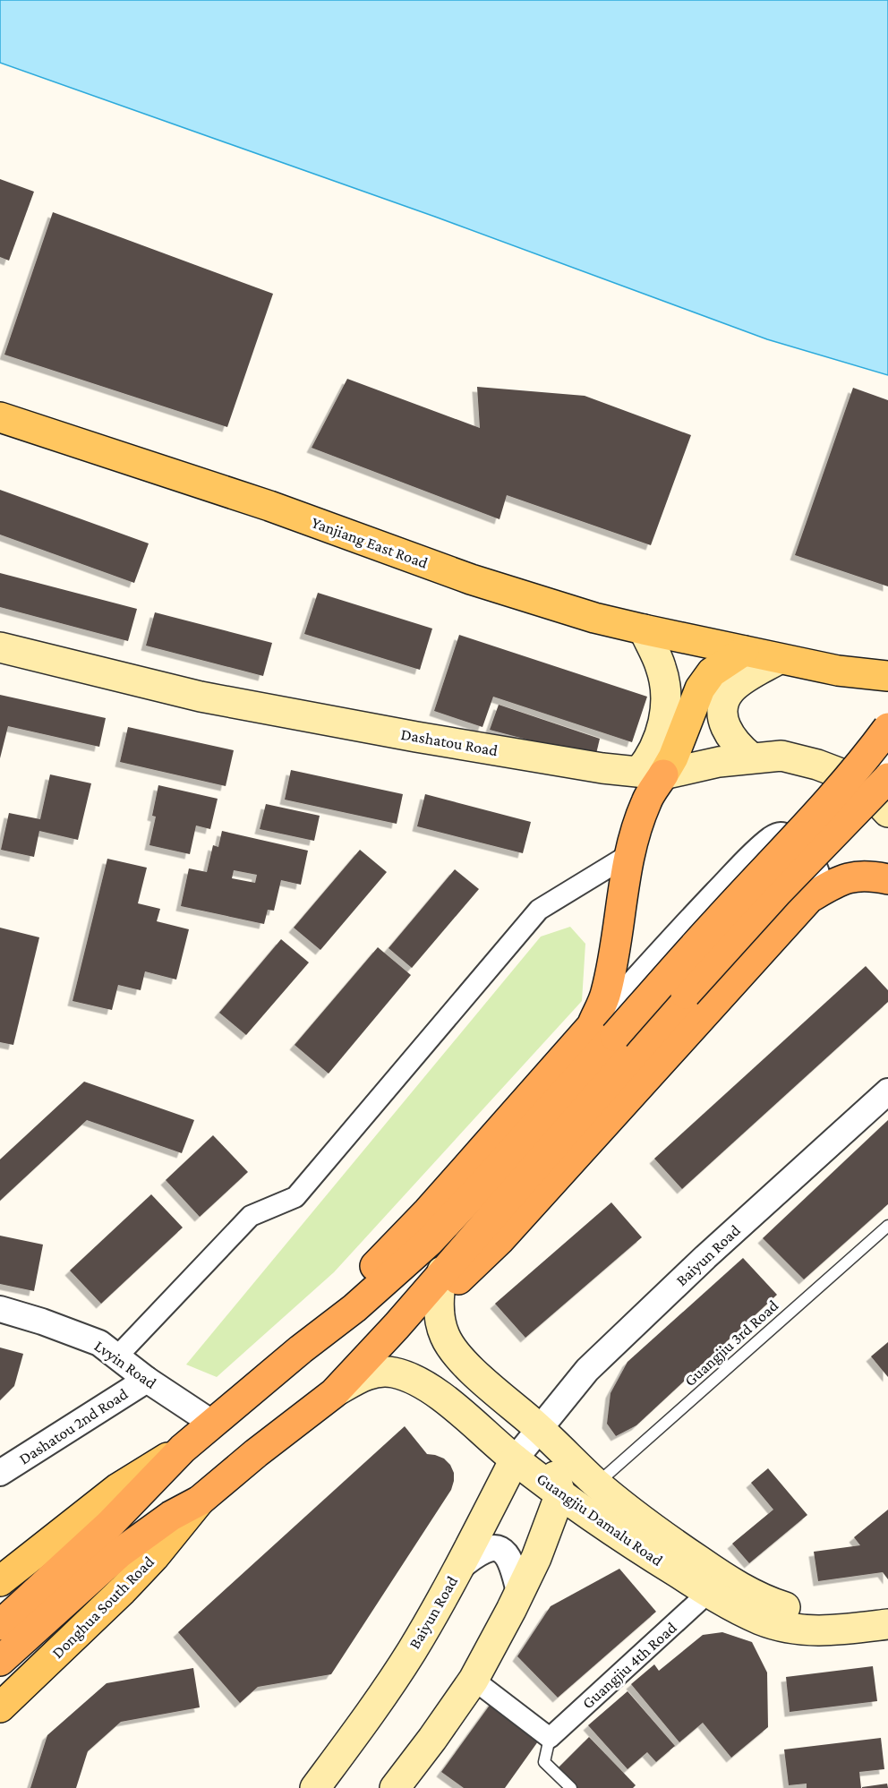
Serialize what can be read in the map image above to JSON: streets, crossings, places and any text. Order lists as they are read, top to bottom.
{
  "streets": {
    "main road": [
      "Yanjiang East Road",
      "Dashatou Road",
      "Baiyun Road",
      "Guangjiu Damalu Road",
      "Donghua South Road"
    ],
    "street": ["Lvyin Road", "Dashatou 2nd Road", "Guangjiu 4th Road"],
    "lane": ["Guangjiu 3rd Road"]
  },
  "crossings": [
    ["Baiyun Road", "Guangjiu Damalu Road"],
    ["Guangjiu 3rd Road", "Guangjiu Damalu Road"],
    ["Lvyin Road", "Dashatou 2nd Road"],
    ["Guangjiu Damalu Road", "Guangjiu 4th Road"]
  ]
}
